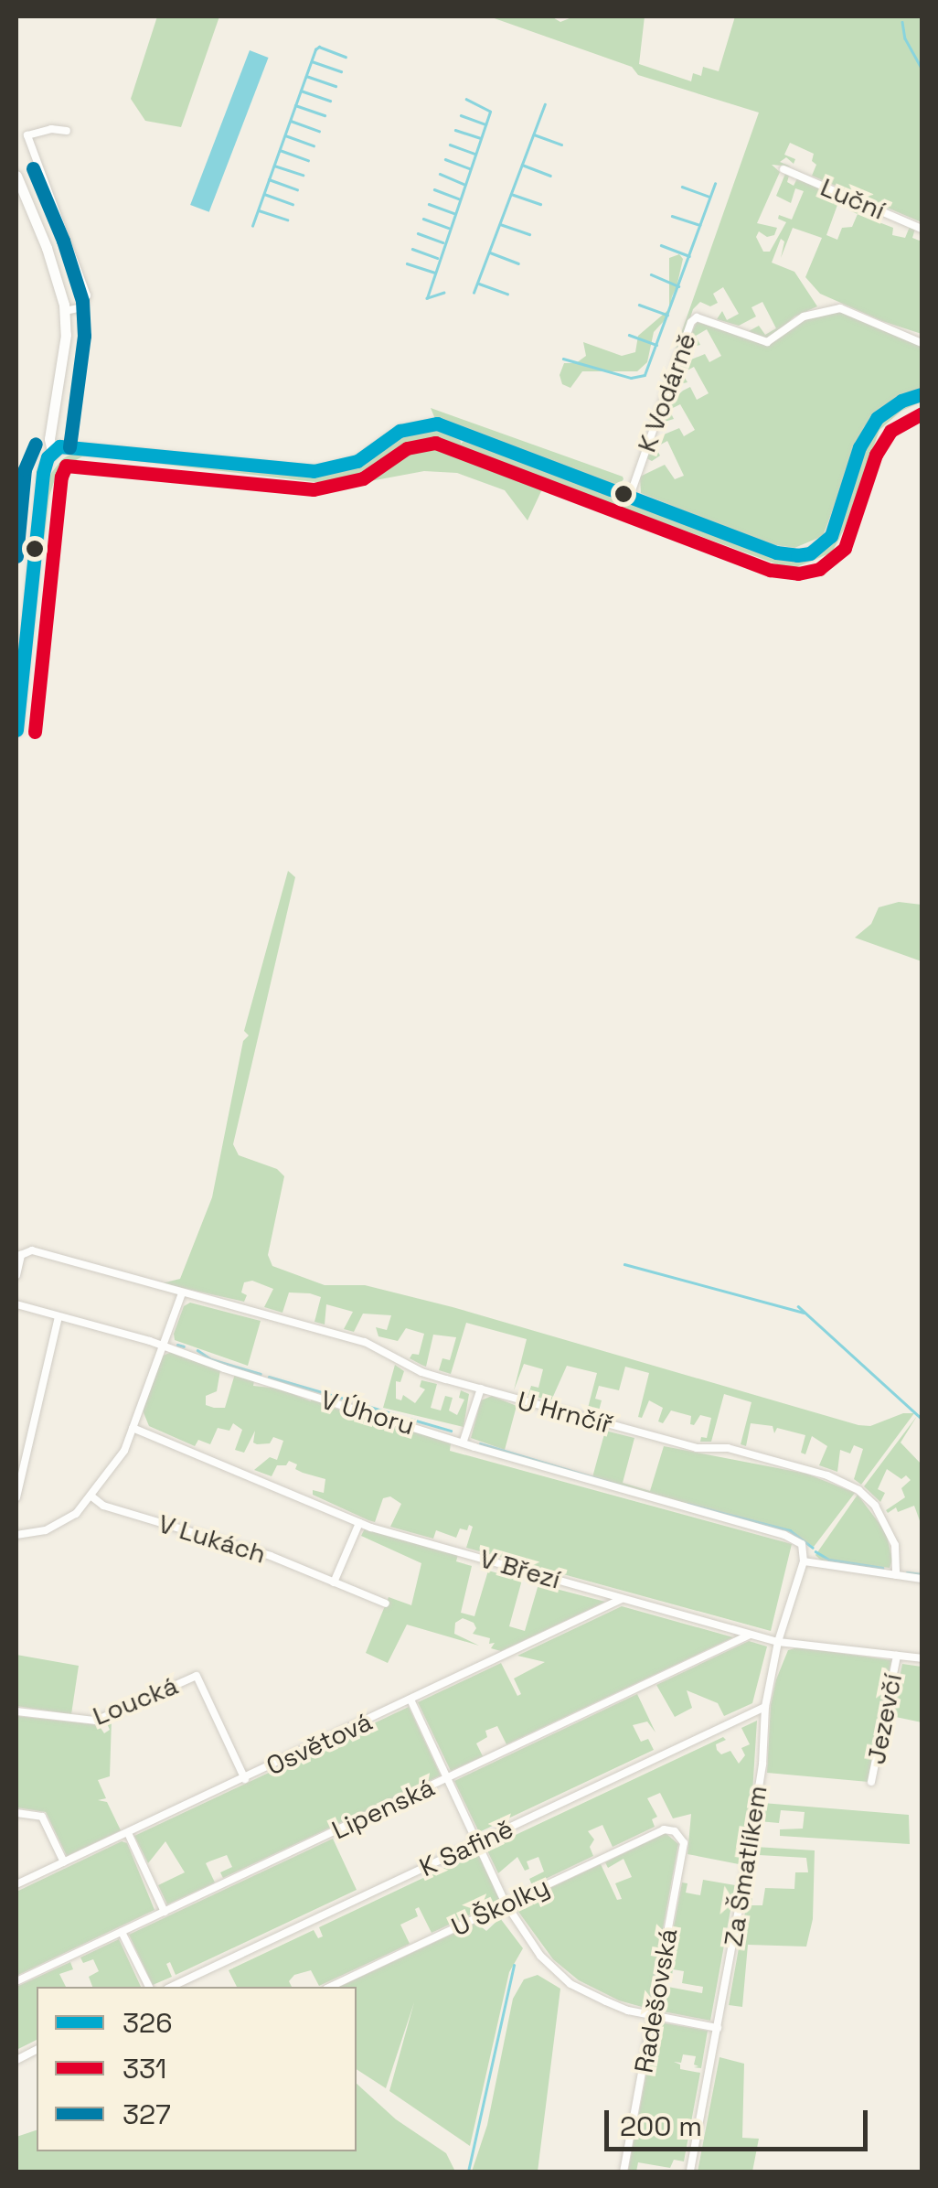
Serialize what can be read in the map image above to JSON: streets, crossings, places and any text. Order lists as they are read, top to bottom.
{
  "streets": {
    "street": [
      "Luční",
      "K Vodárně",
      "V Úhoru",
      "U Hrnčíř",
      "V Lukách",
      "V Březí",
      "Loucká",
      "Jezevčí",
      "Osvětová",
      "Lipenská",
      "K Safině",
      "Za Šmatlíkem",
      "U Školky",
      "Radešovská"
    ]
  },
  "crossings": [
    ["V Úhoru", "Za Šmatlíkem"],
    ["V Březí", "Jezevčí"],
    ["V Březí", "Osvětová"],
    ["V Březí", "Lipenská"],
    ["V Březí", "Za Šmatlíkem"],
    ["Loucká", "Osvětová"],
    ["K Safině", "Za Šmatlíkem"],
    ["U Školky", "Radešovská"]
  ],
  "lines": ["transit line 327", "transit line 326", "transit line 331"],
  "legend": ["326", "331", "327"],
  "scale_bar": "200 m"
}
